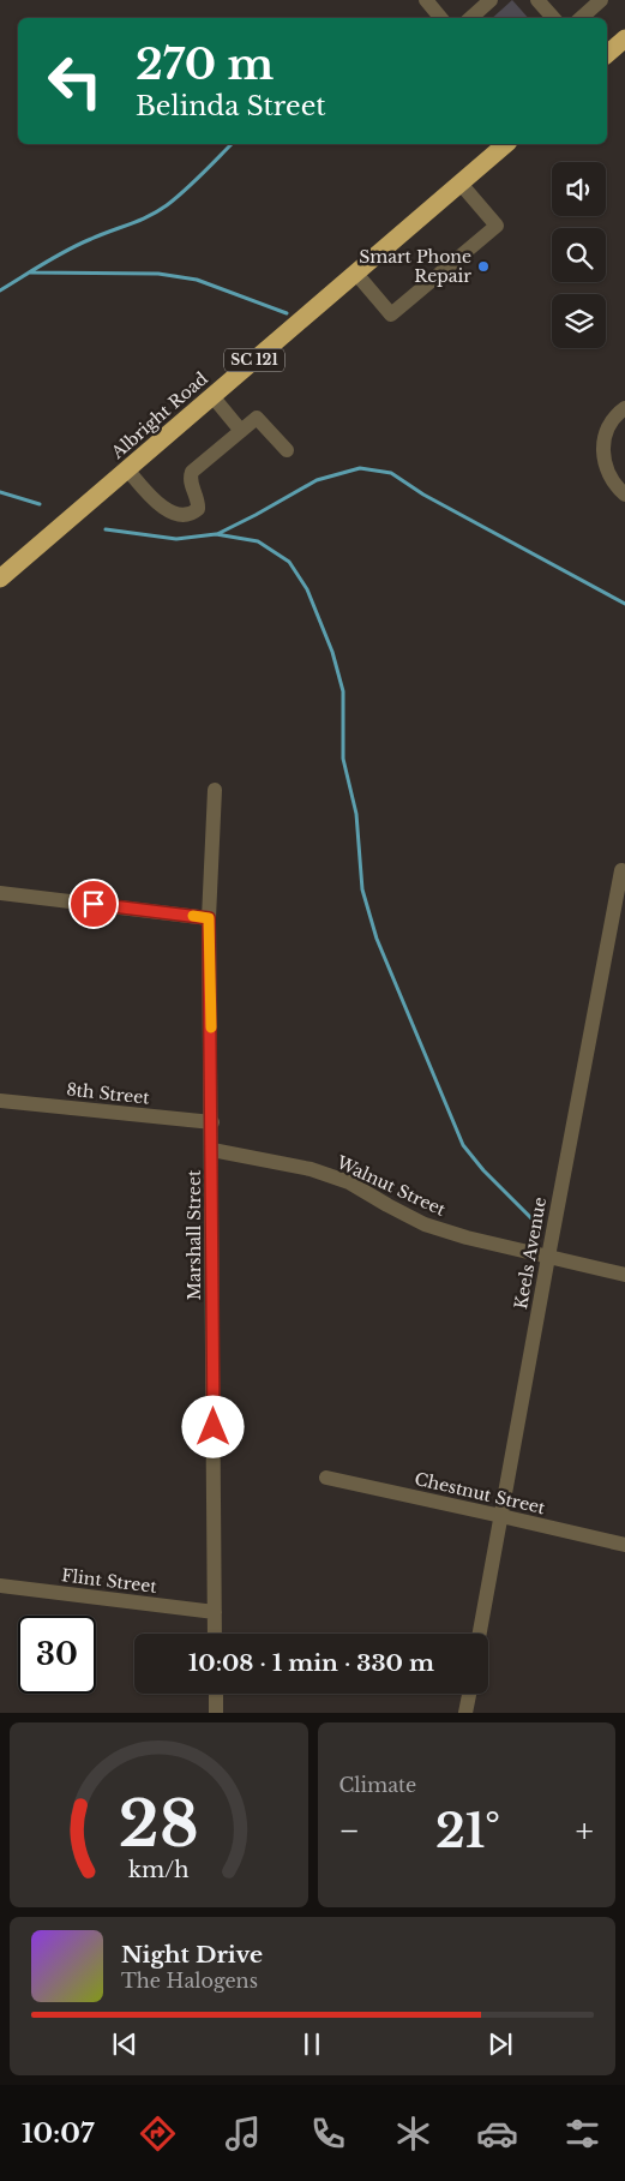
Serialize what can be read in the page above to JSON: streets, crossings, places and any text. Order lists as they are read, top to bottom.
{
  "streets": {
    "highway": ["SC 121", "Albright Road"],
    "street": [
      "8th Street",
      "Walnut Street",
      "Marshall Street",
      "Keels Avenue",
      "Chestnut Street",
      "Flint Street"
    ]
  },
  "crossings": [
    ["8th Street", "Marshall Street"],
    ["Walnut Street", "Marshall Street"],
    ["Walnut Street", "Keels Avenue"],
    ["Marshall Street", "Flint Street"],
    ["Keels Avenue", "Chestnut Street"]
  ],
  "places": ["Smart Phone Repair"],
  "page": {
    "turn": ["270 m", "Belinda Street"],
    "limit": "30",
    "trip": "10:08 · 1 min · 330 m",
    "tile": "Climate",
    "heat": ["−", "21°", "+"],
    "song": ["Night Drive", "The Halogens"],
    "tabs": "10:07",
    "gauge": ["28", "km/h"]
  }
}
